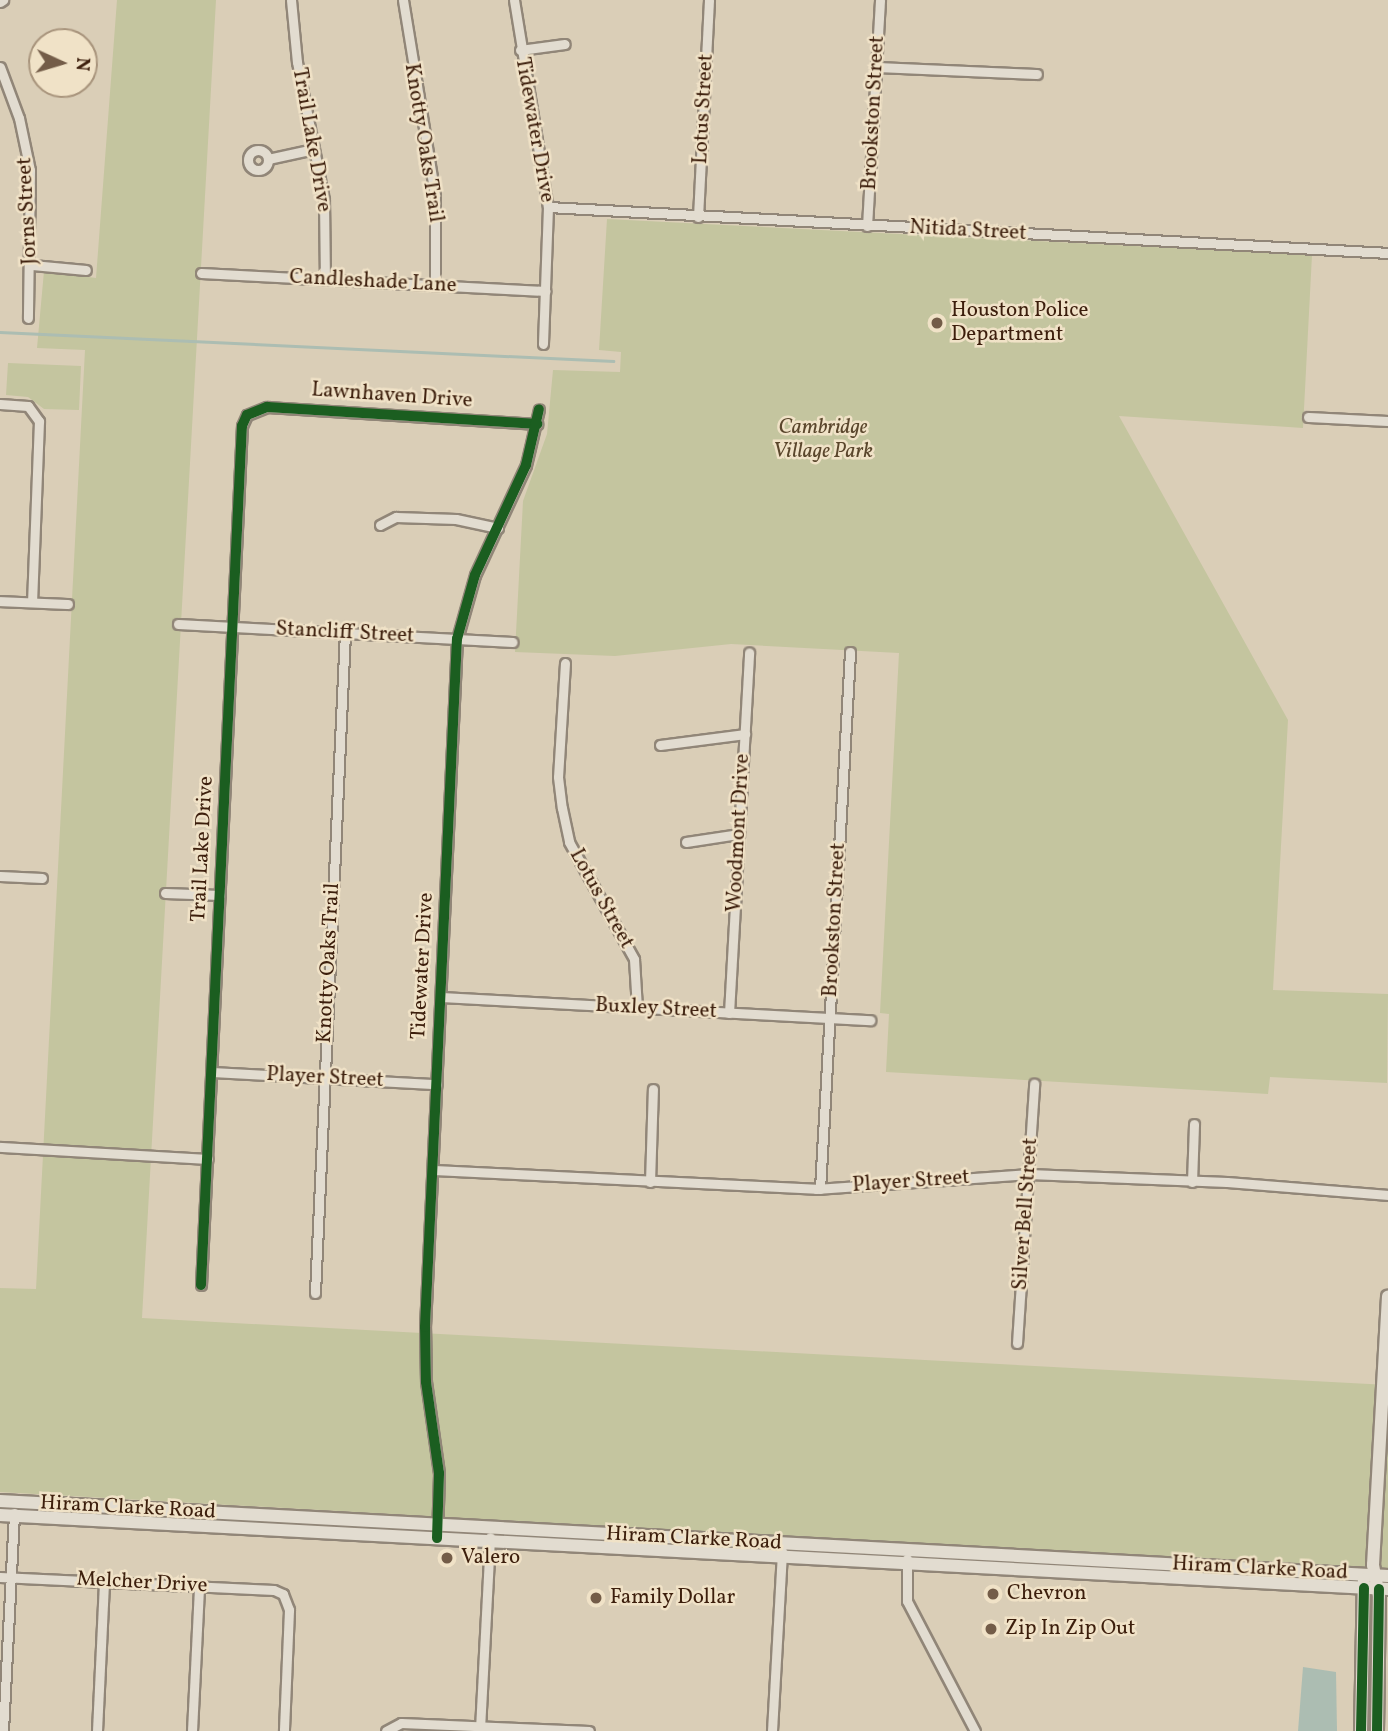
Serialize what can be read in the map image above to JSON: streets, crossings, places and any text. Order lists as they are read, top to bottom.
{
  "streets": {
    "main road": ["Hiram Clarke Road"],
    "street": [
      "Lotus Street",
      "Brookston Street",
      "Tidewater Drive",
      "Trail Lake Drive",
      "Knotty Oaks Trail",
      "Jorns Street",
      "Nitida Street",
      "Candleshade Lane",
      "Lawnhaven Drive",
      "Stancliff Street",
      "Woodmont Drive",
      "Buxley Street",
      "Player Street",
      "Silver Bell Street",
      "Melcher Drive"
    ]
  },
  "crossings": [
    ["Lotus Street", "Nitida Street"],
    ["Lotus Street", "Buxley Street"],
    ["Brookston Street", "Nitida Street"],
    ["Brookston Street", "Buxley Street"],
    ["Brookston Street", "Player Street"],
    ["Tidewater Drive", "Nitida Street"],
    ["Tidewater Drive", "Candleshade Lane"],
    ["Tidewater Drive", "Lawnhaven Drive"],
    ["Tidewater Drive", "Stancliff Street"],
    ["Tidewater Drive", "Buxley Street"],
    ["Tidewater Drive", "Player Street"],
    ["Tidewater Drive", "Hiram Clarke Road"],
    ["Trail Lake Drive", "Candleshade Lane"],
    ["Trail Lake Drive", "Lawnhaven Drive"],
    ["Trail Lake Drive", "Stancliff Street"],
    ["Trail Lake Drive", "Player Street"],
    ["Knotty Oaks Trail", "Candleshade Lane"],
    ["Knotty Oaks Trail", "Stancliff Street"],
    ["Knotty Oaks Trail", "Player Street"],
    ["Woodmont Drive", "Buxley Street"],
    ["Player Street", "Silver Bell Street"]
  ],
  "parks": ["Cambridge Village Park"],
  "places": [
    "Houston Police Department",
    "Valero",
    "Chevron",
    "Family Dollar",
    "Zip In Zip Out"
  ],
  "north": "right"
}
